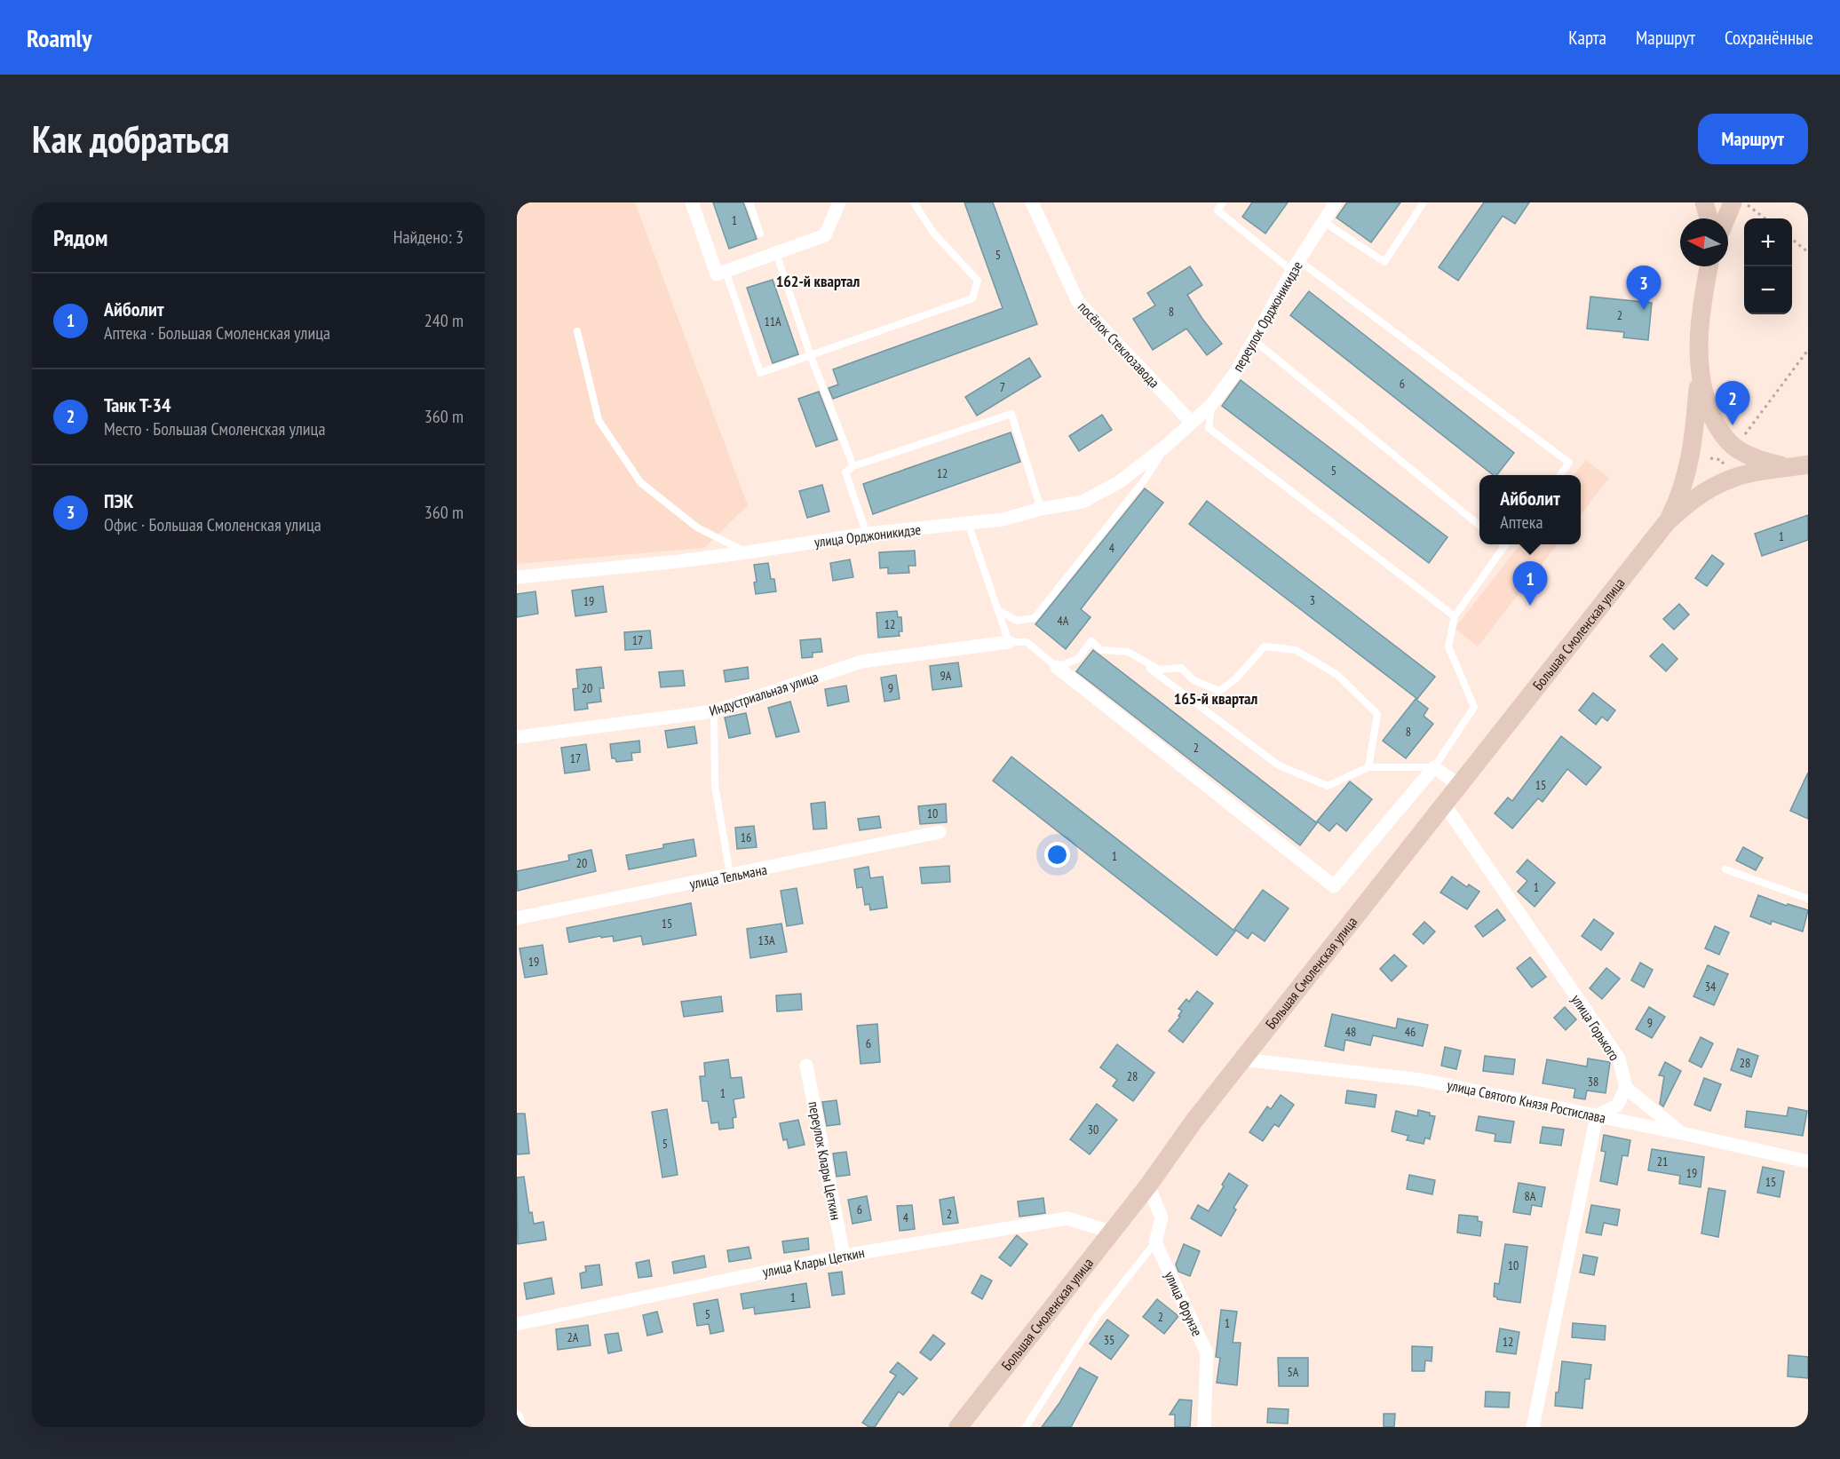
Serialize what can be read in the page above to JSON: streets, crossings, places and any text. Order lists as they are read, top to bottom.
{
  "streets": {
    "main road": ["Большая Смоленская улица"],
    "street": [
      "переулок Орджоникидзе",
      "посёлок Стеклозавода",
      "улица Орджоникидзе",
      "Индустриальная улица",
      "улица Тельмана",
      "улица Горького",
      "улица Святого Князя Ростислава",
      "переулок Клары Цеткин",
      "улица Клары Цеткин",
      "улица Фрунзе"
    ]
  },
  "crossings": [
    ["переулок Орджоникидзе", "посёлок Стеклозавода"],
    ["переулок Орджоникидзе", "улица Орджоникидзе"],
    ["посёлок Стеклозавода", "улица Орджоникидзе"],
    ["Большая Смоленская улица", "улица Горького"],
    ["Большая Смоленская улица", "улица Святого Князя Ростислава"],
    ["Большая Смоленская улица", "улица Клары Цеткин"],
    ["переулок Клары Цеткин", "улица Клары Цеткин"]
  ],
  "districts": ["162-й квартал", "165-й квартал"],
  "house_numbers": [
    "1",
    "5",
    "8",
    "2",
    "11А",
    "6",
    "7",
    "5",
    "12",
    "1",
    "4",
    "3",
    "19",
    "4А",
    "12",
    "17",
    "9А",
    "20",
    "9",
    "8",
    "2",
    "17",
    "15",
    "10",
    "16",
    "1",
    "20",
    "1",
    "15",
    "13А",
    "19",
    "34",
    "9",
    "48",
    "46",
    "6",
    "28",
    "28",
    "38",
    "1",
    "30",
    "5",
    "21",
    "19",
    "15",
    "8А",
    "6",
    "2",
    "4",
    "10",
    "1",
    "5",
    "2",
    "1",
    "2А",
    "35",
    "12",
    "5А"
  ],
  "north": "left",
  "page": {
    "header": "Roamly",
    "nav": ["Карта", "Маршрут", "Сохранённые"],
    "buttons": "Маршрут",
    "title": "Как добраться",
    "heading": ["Рядом", "Найдено: 3"],
    "map_buttons": ["+", "−"],
    "pins": ["3", "2", "1"],
    "list": [
      {
        "mark": "1",
        "name": "Айболит",
        "note": "Аптека · Большая Смоленская улица",
        "value": "240 m"
      },
      {
        "mark": "2",
        "name": "Танк Т-34",
        "note": "Место · Большая Смоленская улица",
        "value": "360 m"
      },
      {
        "mark": "3",
        "name": "ПЭК",
        "note": "Офис · Большая Смоленская улица",
        "value": "360 m"
      }
    ],
    "popup": ["Айболит", "Аптека"]
  }
}
